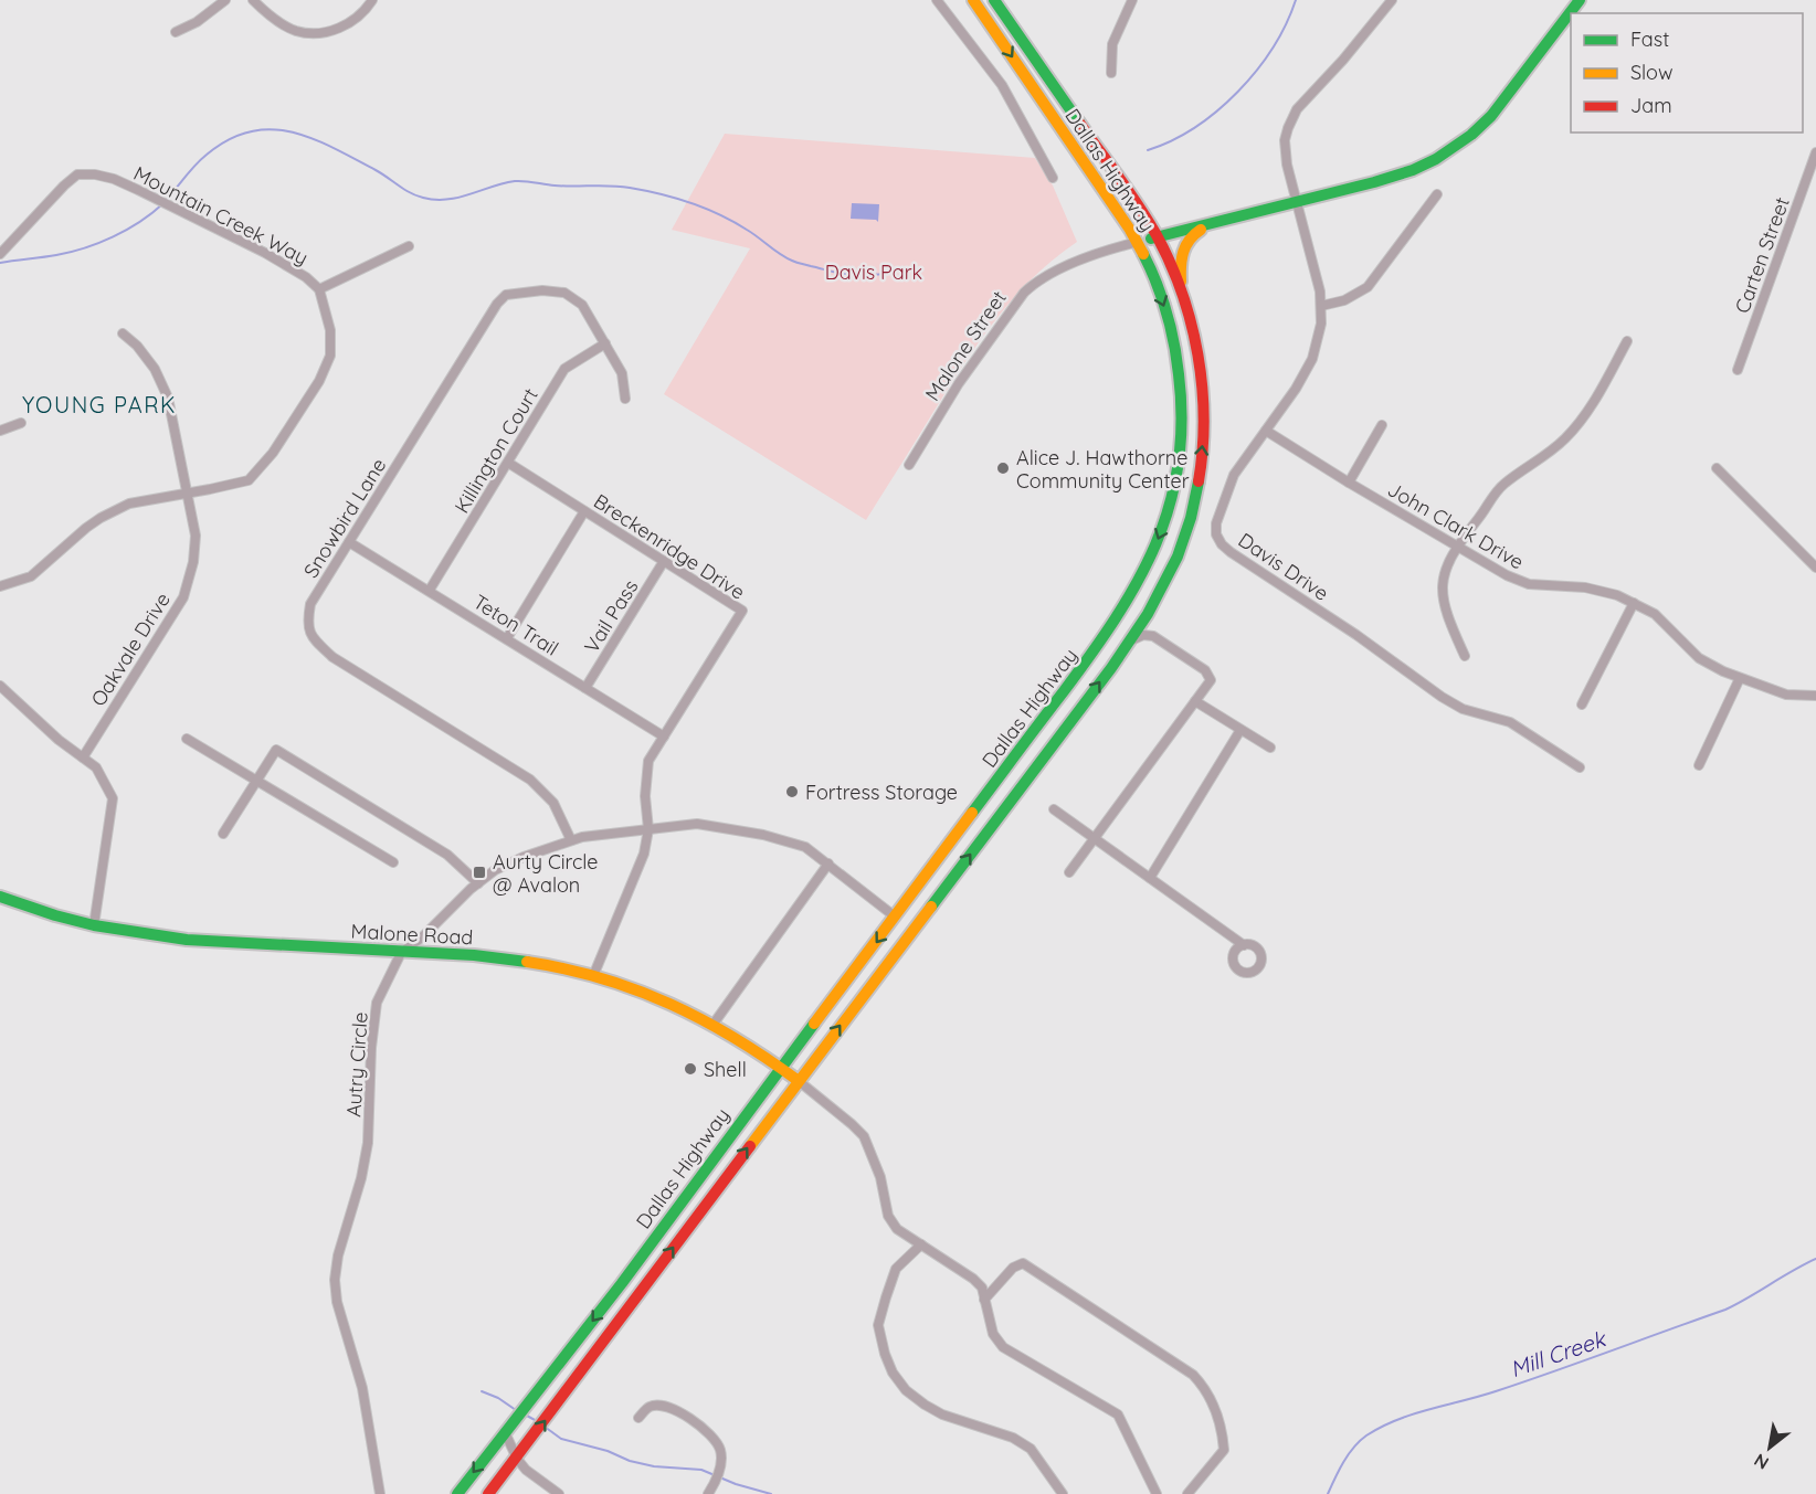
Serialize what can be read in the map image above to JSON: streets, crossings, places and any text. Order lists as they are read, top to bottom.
{
  "streets": {
    "main road": ["Dallas Highway", "Malone Street", "Malone Road"],
    "street": [
      "Mountain Creek Way",
      "Carten Street",
      "Killington Court",
      "Snowbird Lane",
      "John Clark Drive",
      "Breckenridge Drive",
      "Davis Drive",
      "Vail Pass",
      "Teton Trail",
      "Oakvale Drive",
      "Autry Circle"
    ]
  },
  "crossings": [
    ["Dallas Highway", "Malone Street"],
    ["Dallas Highway", "Malone Road"],
    ["Dallas Highway", "Autry Circle"],
    ["Mountain Creek Way", "Oakvale Drive"],
    ["Malone Street", "Davis Drive"],
    ["Killington Court", "Snowbird Lane"],
    ["Killington Court", "Breckenridge Drive"],
    ["Killington Court", "Teton Trail"],
    ["Snowbird Lane", "Teton Trail"],
    ["Snowbird Lane", "Autry Circle"],
    ["John Clark Drive", "Davis Drive"],
    ["Breckenridge Drive", "Vail Pass"],
    ["Breckenridge Drive", "Teton Trail"],
    ["Breckenridge Drive", "Malone Road"],
    ["Breckenridge Drive", "Autry Circle"],
    ["Vail Pass", "Teton Trail"],
    ["Malone Road", "Autry Circle"]
  ],
  "districts": ["YOUNG PARK"],
  "water": ["Mill Creek"],
  "parks": ["Davis Park"],
  "places": {
    "other": ["Alice J. Hawthorne Community Center", "Fortress Storage", "Shell"],
    "transit": ["Aurty Circle @ Avalon"]
  },
  "legend": ["Fast", "Slow", "Jam"],
  "north": "bottom left"
}
